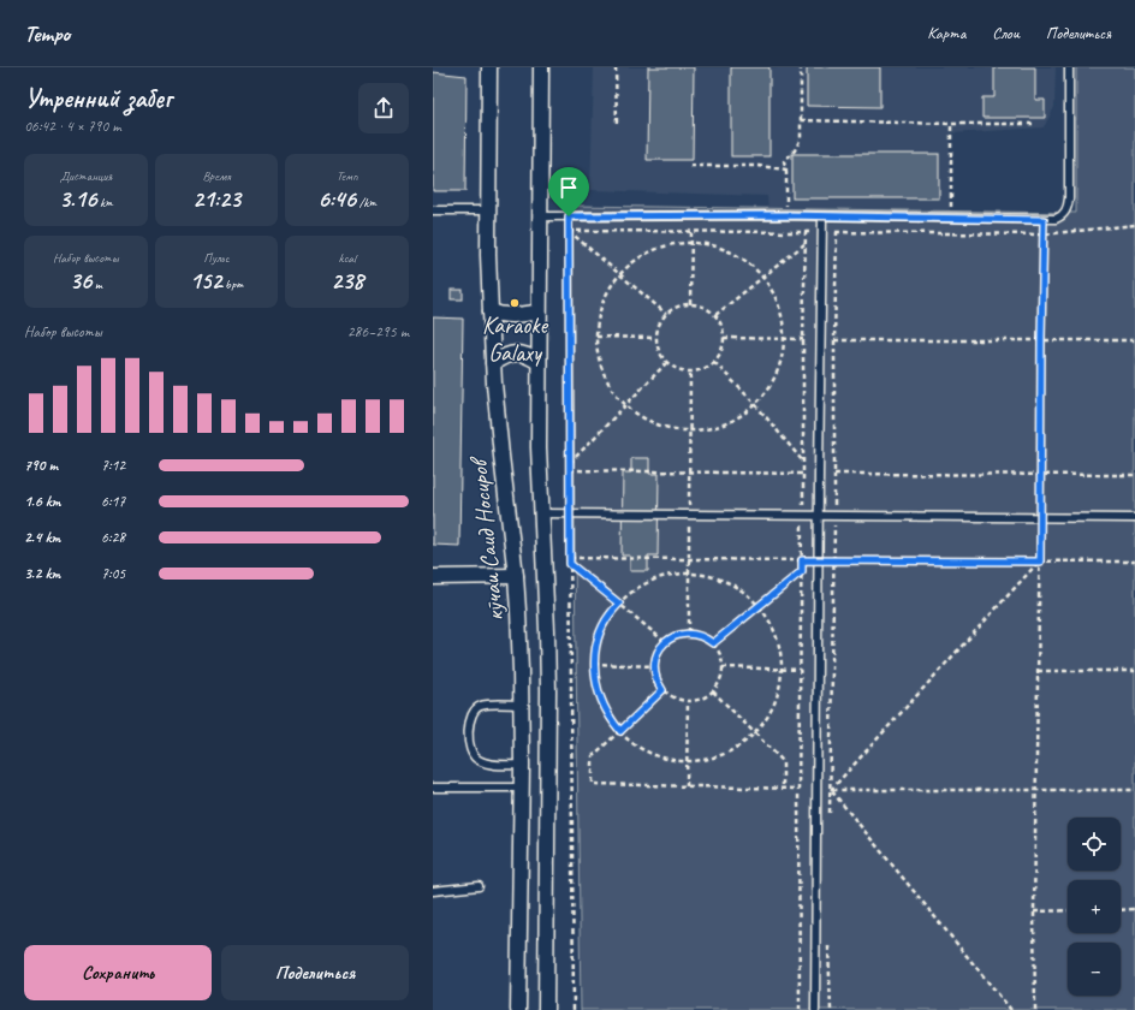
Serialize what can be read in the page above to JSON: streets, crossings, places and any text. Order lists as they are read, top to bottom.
{
  "streets": {
    "street": ["кӯчаи Саид Носиров"]
  },
  "places": ["Karaoke Galaxy"],
  "page": {
    "header": "Tempo",
    "nav": ["Карта", "Слои", "Поделиться"],
    "heading": ["Утренний забег", "06:42 · 4 × 790 m"],
    "stats": [
      ["Дистанция", "3.16 km"],
      ["Время", "21:23"],
      ["Темп", "6:46 /km"],
      ["Набор высоты", "36 m"],
      ["Пульс", "152 bpm"],
      ["kcal", "238"]
    ],
    "chart": ["Набор высоты", "286–295 m"],
    "list": [
      {
        "name": "790 m",
        "note": "7:12"
      },
      {
        "name": "1.6 km",
        "note": "6:17"
      },
      {
        "name": "2.4 km",
        "note": "6:28"
      },
      {
        "name": "3.2 km",
        "note": "7:05"
      }
    ],
    "map_buttons": ["+", "−"],
    "buttons": ["Сохранить", "Поделиться"]
  }
}
